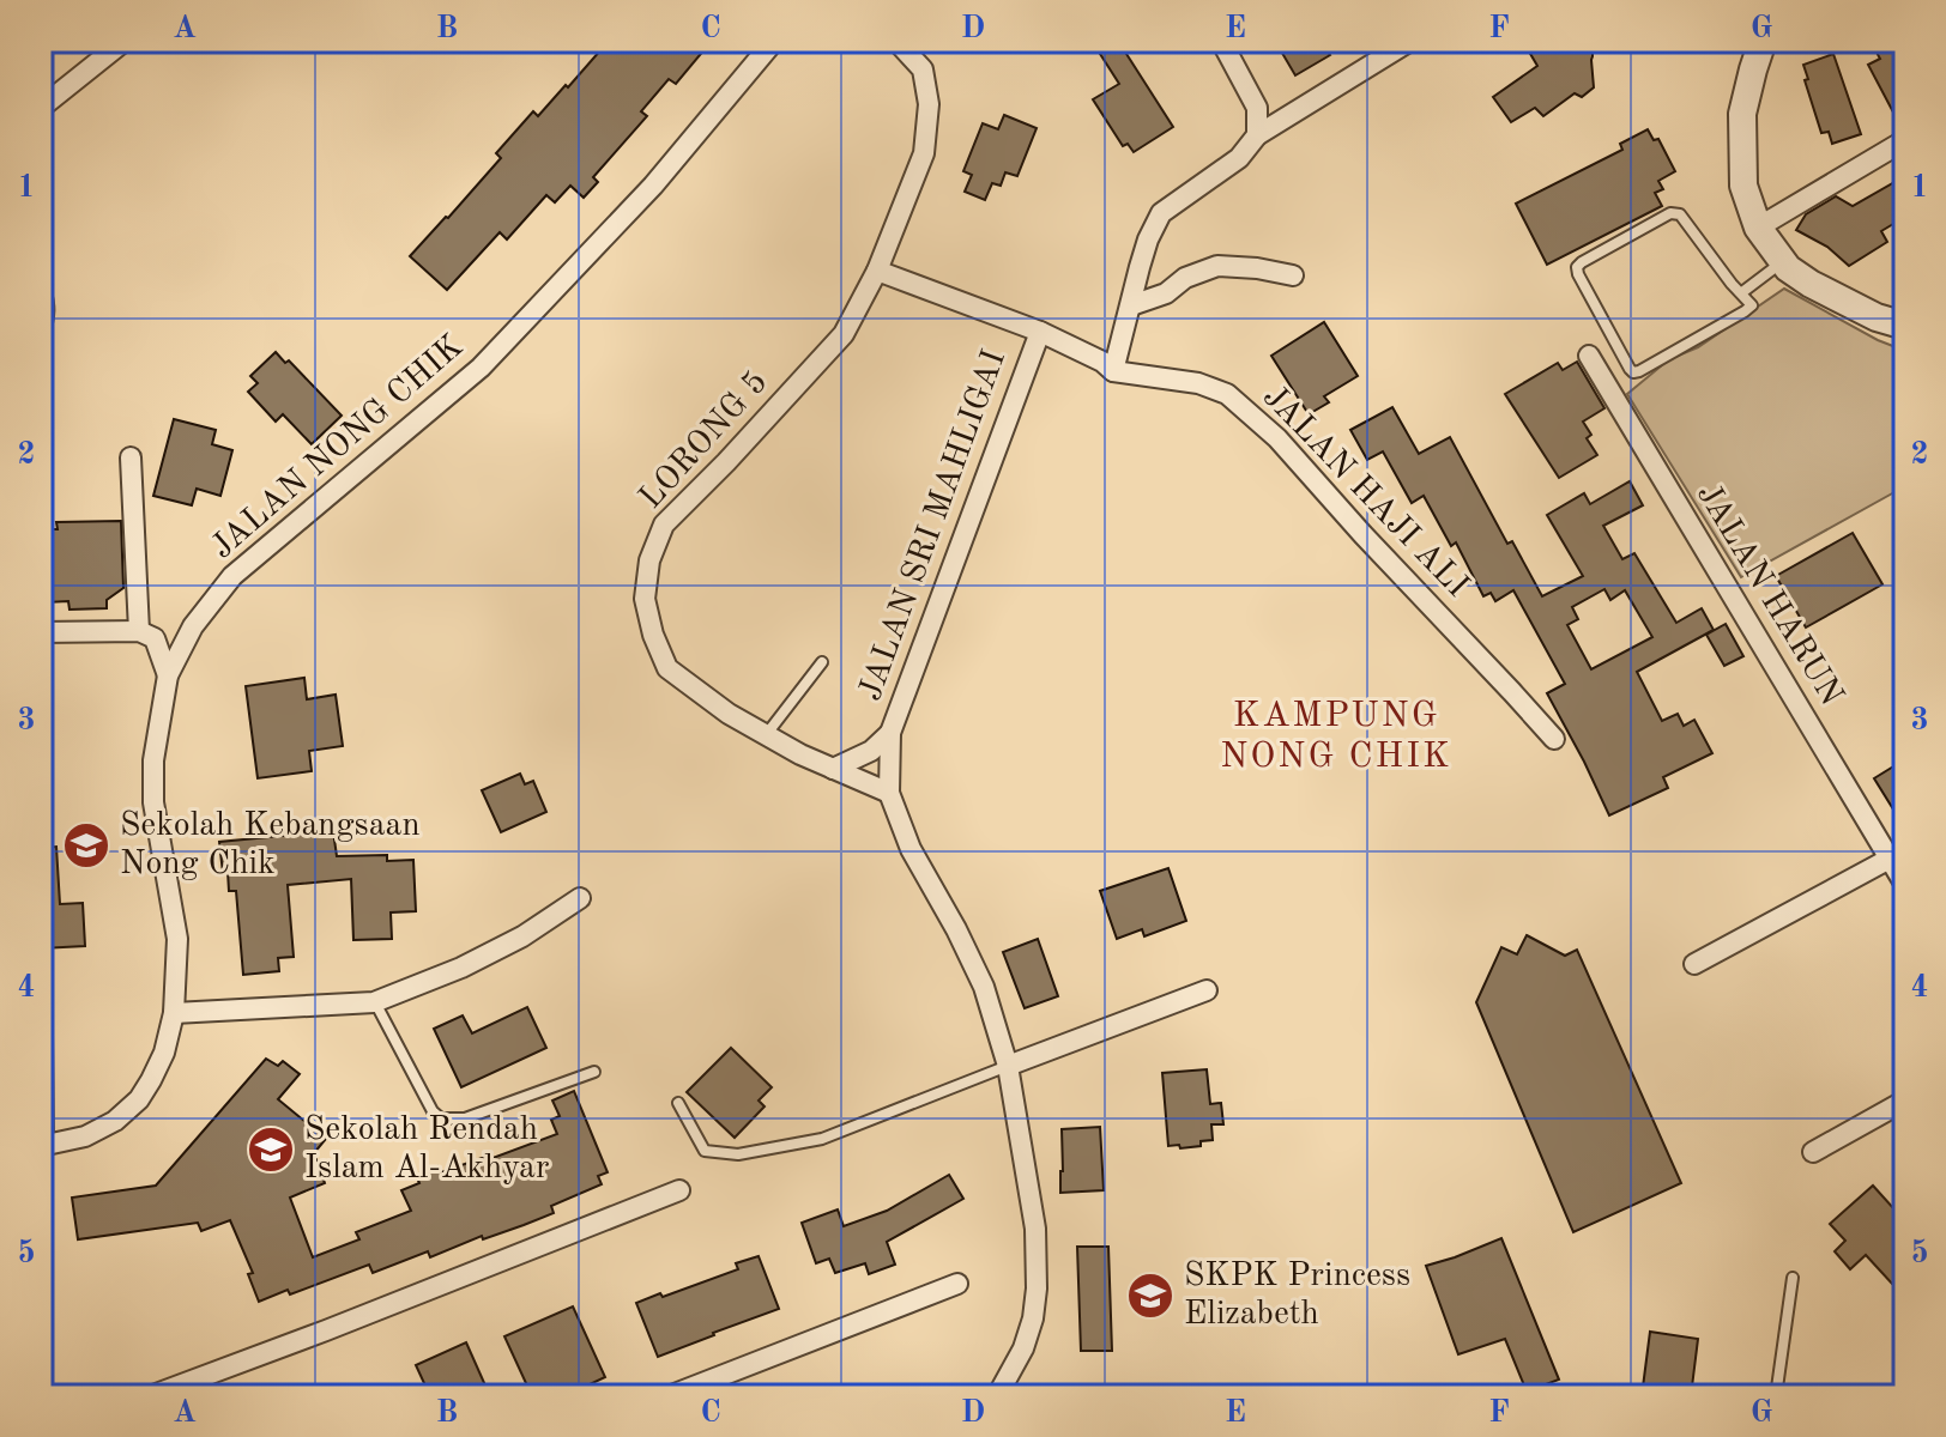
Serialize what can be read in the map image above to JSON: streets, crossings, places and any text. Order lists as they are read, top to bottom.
{
  "streets": {
    "street": [
      "LORONG 5",
      "JALAN NONG CHIK",
      "JALAN HAJI ALI",
      "JALAN SRI MAHLIGAI",
      "JALAN HARUN"
    ]
  },
  "crossings": [
    ["LORONG 5", "JALAN HAJI ALI"],
    ["LORONG 5", "JALAN SRI MAHLIGAI"],
    ["JALAN HAJI ALI", "JALAN SRI MAHLIGAI"]
  ],
  "districts": ["KAMPUNG NONG CHIK"],
  "places": {
    "school or university": ["Sekolah Kebangsaan Nong Chik", "Sekolah Rendah Islam Al-Akhyar", "SKPK Princess Elizabeth"]
  },
  "grid": {
    "columns": [
      "A",
      "B",
      "C",
      "D",
      "E",
      "F",
      "G"
    ],
    "rows": [
      "1",
      "2",
      "3",
      "4",
      "5"
    ]
  }
}
